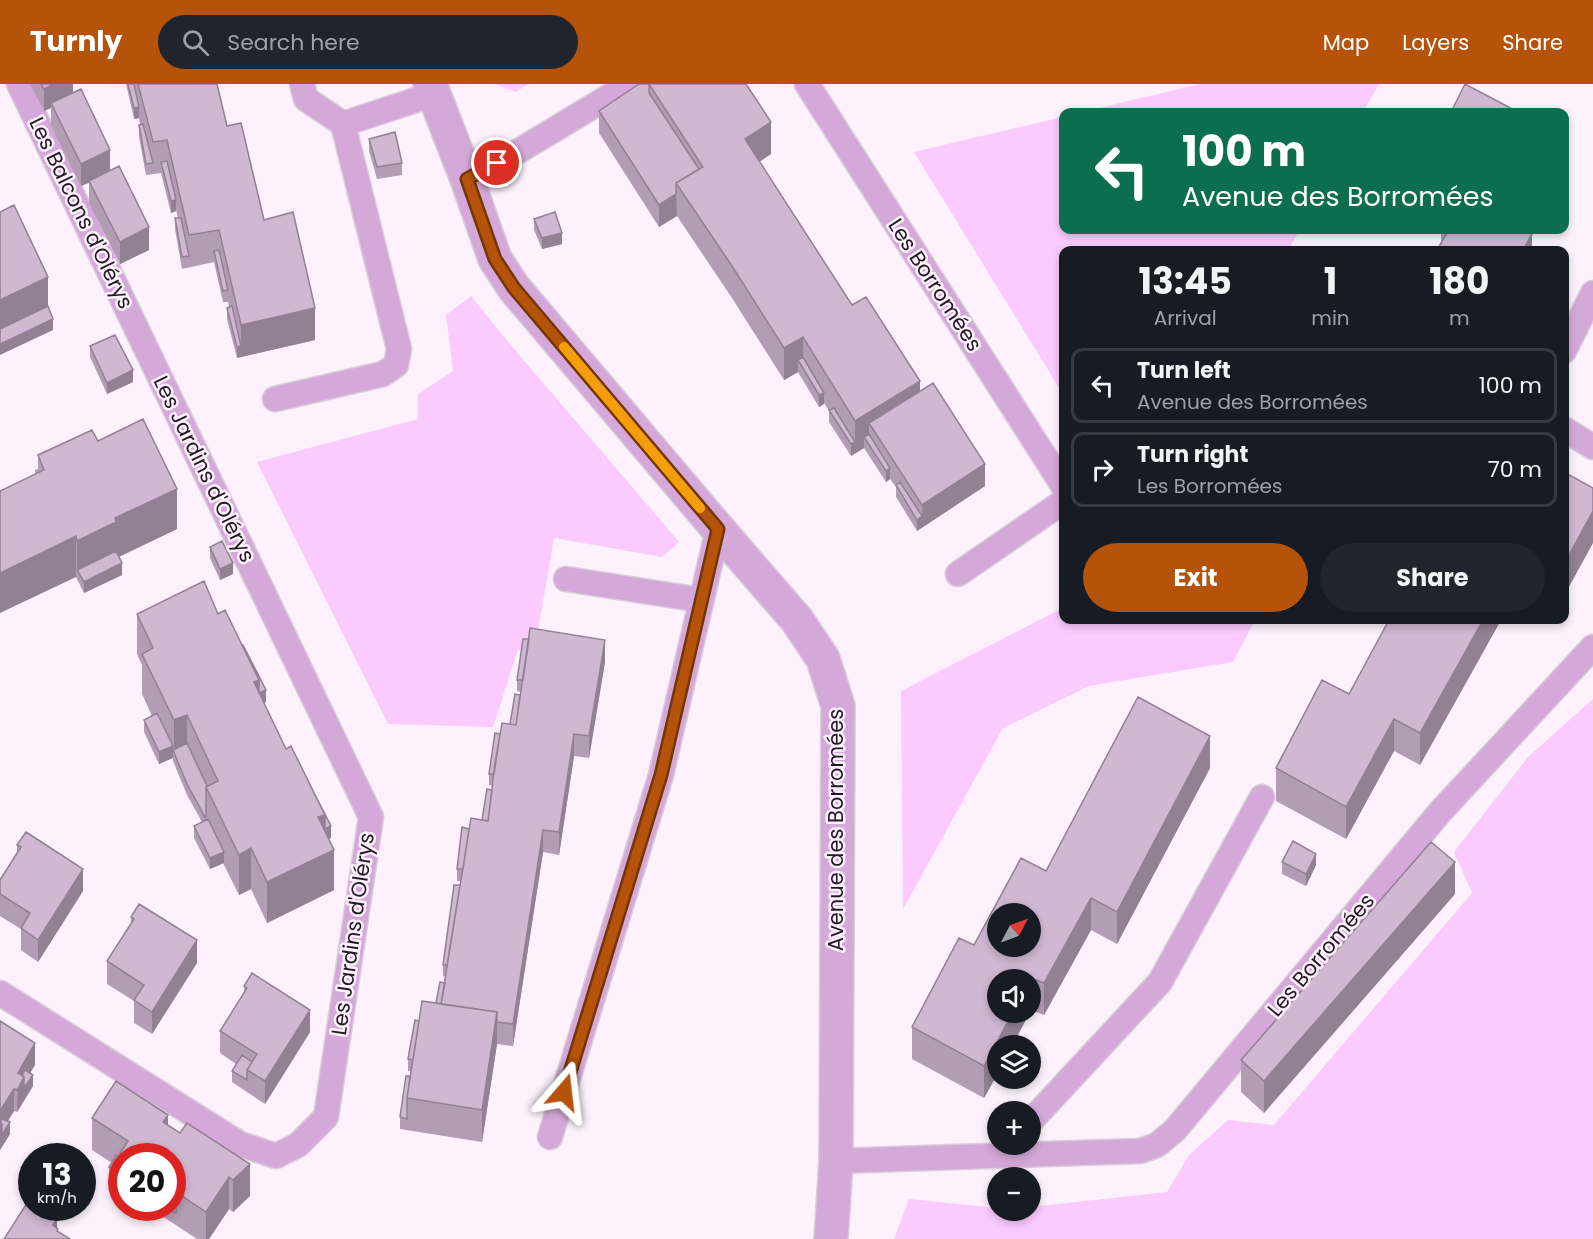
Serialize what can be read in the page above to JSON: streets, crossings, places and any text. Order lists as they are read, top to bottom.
{
  "streets": {
    "street": ["Avenue des Borromées"],
    "lane": ["Les Balcons d'Olérys", "Les Borromées", "Les Jardins d'Olérys"]
  },
  "crossings": [
    ["Les Balcons d'Olérys", "Les Jardins d'Olérys"],
    ["Les Borromées", "Avenue des Borromées"]
  ],
  "north": "top right",
  "page": {
    "header": "Turnly",
    "search": "Search here",
    "nav": ["Map", "Layers", "Share"],
    "turn": ["100 m", "Avenue des Borromées"],
    "eta": [
      "13:45",
      "Arrival",
      "1",
      "min",
      "180",
      "m"
    ],
    "list": [
      {
        "name": "Turn left",
        "note": "Avenue des Borromées",
        "value": "100 m"
      },
      {
        "name": "Turn right",
        "note": "Les Borromées",
        "value": "70 m"
      }
    ],
    "buttons": ["Exit", "Share"],
    "map_buttons": ["+", "−"],
    "speed": "13 km/h",
    "limit": "20"
  }
}
